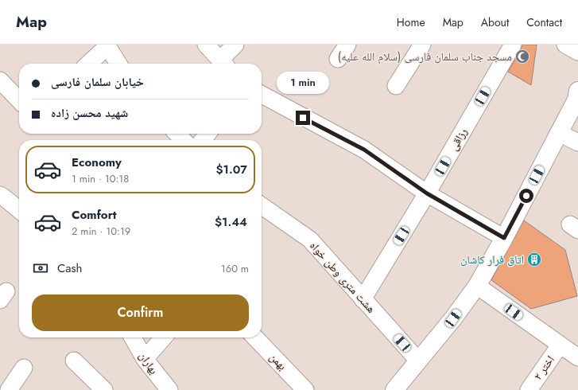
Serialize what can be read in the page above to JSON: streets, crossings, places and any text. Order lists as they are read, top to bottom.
{
  "streets": {
    "street": [
      "رزاقی",
      "هشت متری وطن خواه",
      "بهمن",
      "بهاران",
      "اختر ۲"
    ]
  },
  "crossings": [
    ["رزاقی", "هشت متری وطن خواه"]
  ],
  "places": {
    "mosque": ["مسجد جناب سلمان فارسی (سلام الله علیه)"],
    "building": ["اتاق فرار کاشان"]
  },
  "page": {
    "header": "Map",
    "nav": [
      "Home",
      "Map",
      "About",
      "Contact"
    ],
    "banner": ["خیابان سلمان فارسی", "شهید محسن زاده"],
    "bubble": "1 min",
    "list": [
      {
        "name": "Economy",
        "note": "1 min · 10:18",
        "value": "$1.07"
      },
      {
        "name": "Comfort",
        "note": "2 min · 10:19",
        "value": "$1.44"
      }
    ],
    "pay": ["Cash", "160 m"],
    "buttons": "Confirm"
  }
}
